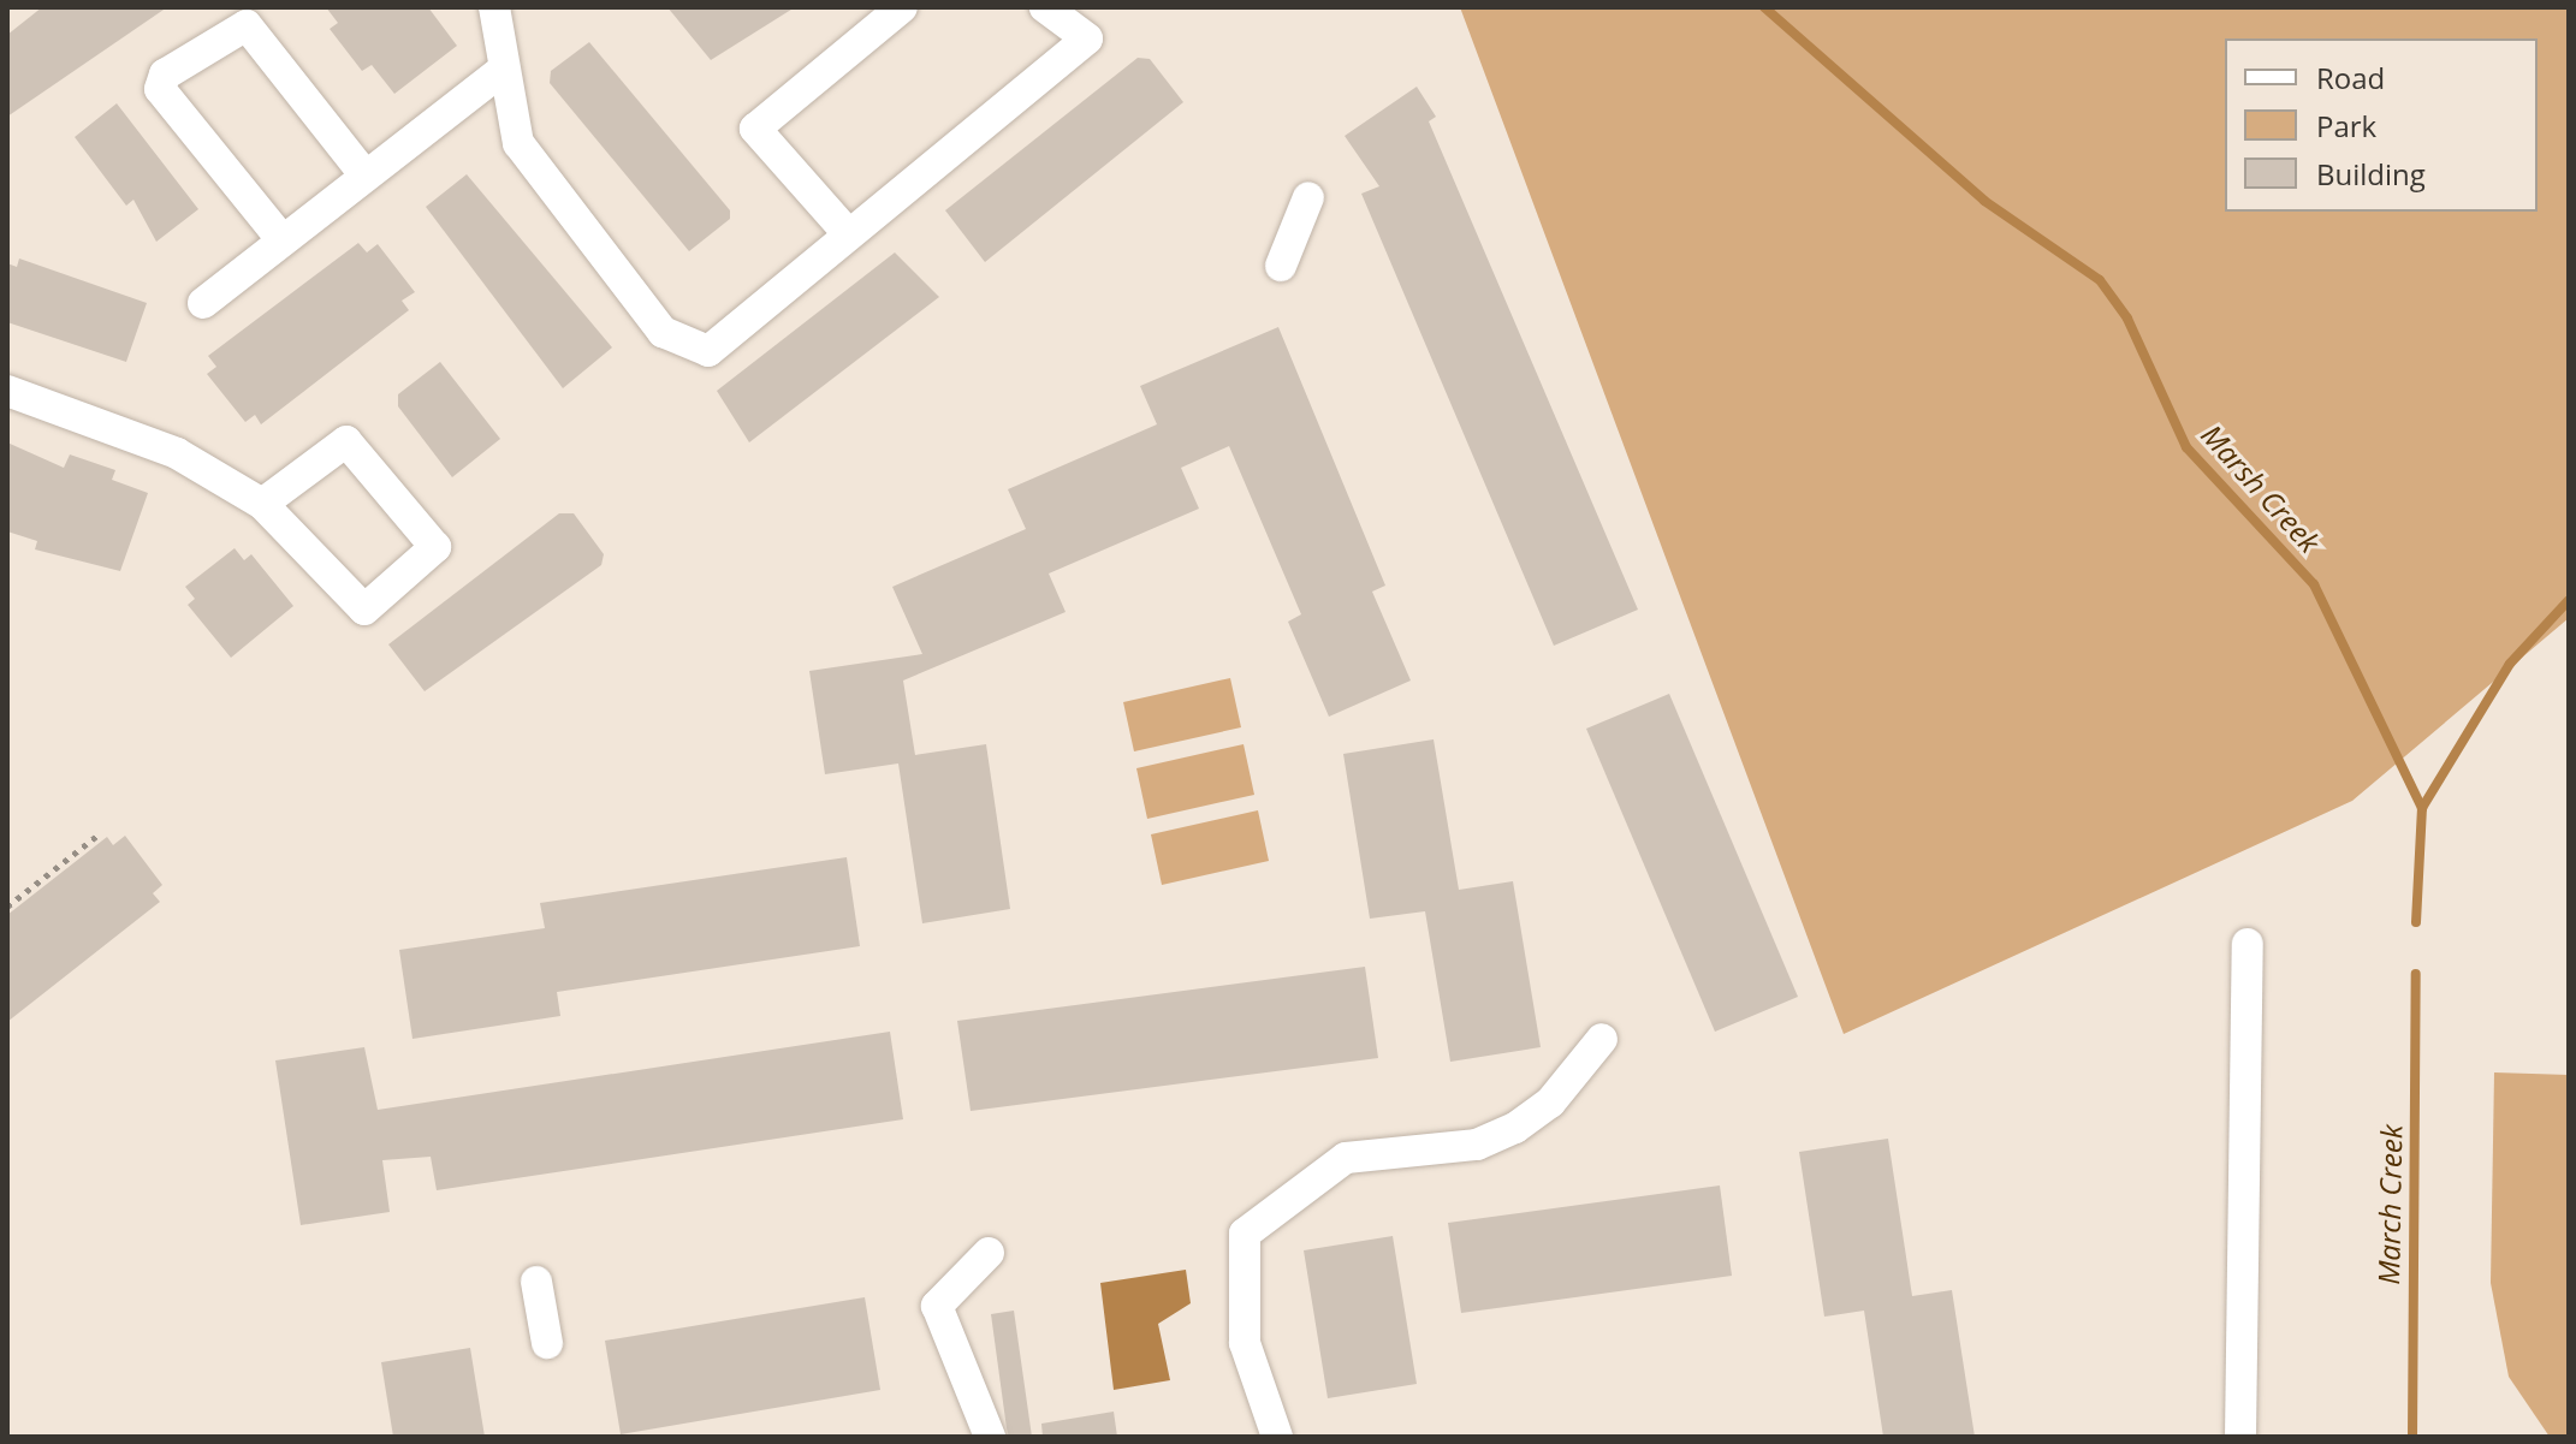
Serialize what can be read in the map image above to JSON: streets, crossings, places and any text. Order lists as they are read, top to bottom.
{
  "water": ["Marsh Creek", "March Creek"],
  "legend": ["Road", "Park", "Building"]
}
